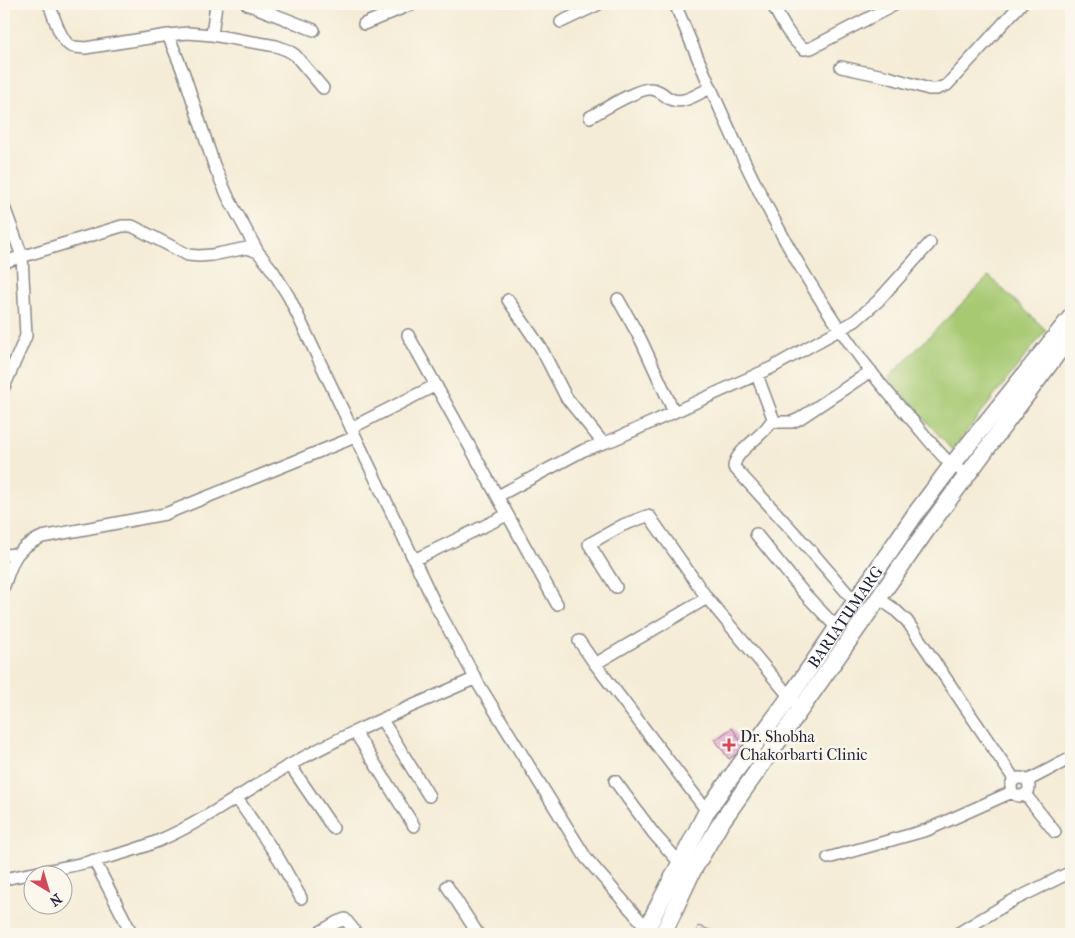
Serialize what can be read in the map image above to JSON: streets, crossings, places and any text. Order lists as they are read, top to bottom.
{
  "streets": {
    "main road": ["BARIATUMARG"]
  },
  "places": {
    "health": ["Dr. Shobha Chakorbarti Clinic"]
  },
  "north": "bottom right"
}
